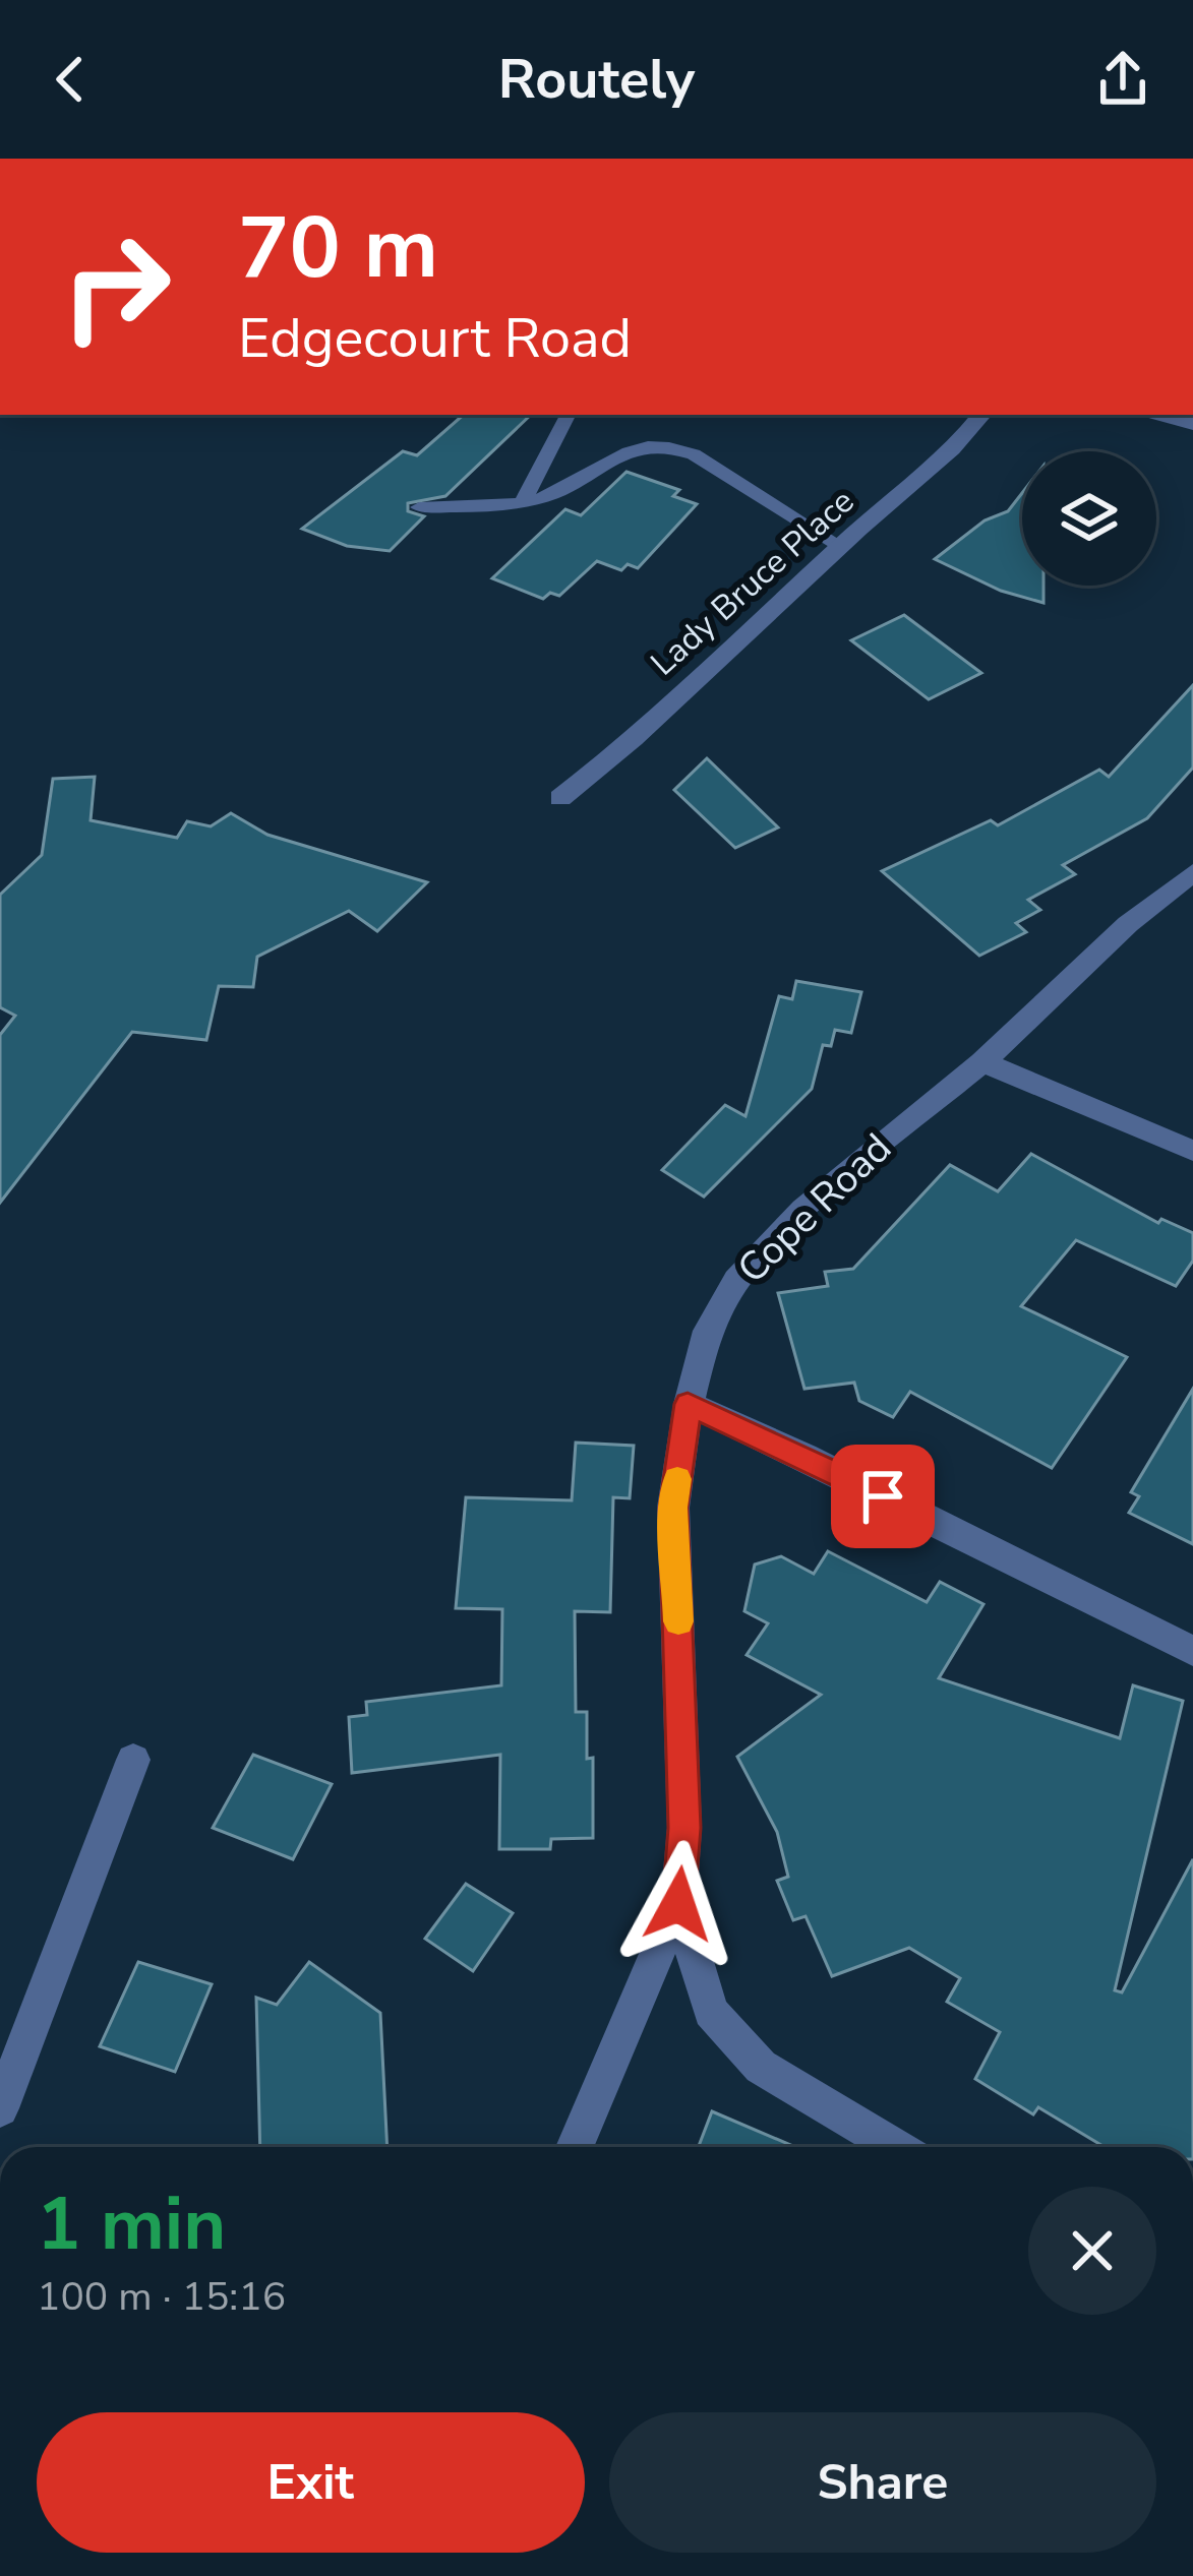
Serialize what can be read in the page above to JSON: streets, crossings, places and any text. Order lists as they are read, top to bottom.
{
  "streets": {
    "street": ["Lady Bruce Place", "Cope Road"]
  },
  "page": {
    "header": "Routely",
    "turn": ["70 m", "Edgecourt Road"],
    "heading": ["1 min", "100 m · 15:16"],
    "buttons": ["Exit", "Share"]
  }
}
